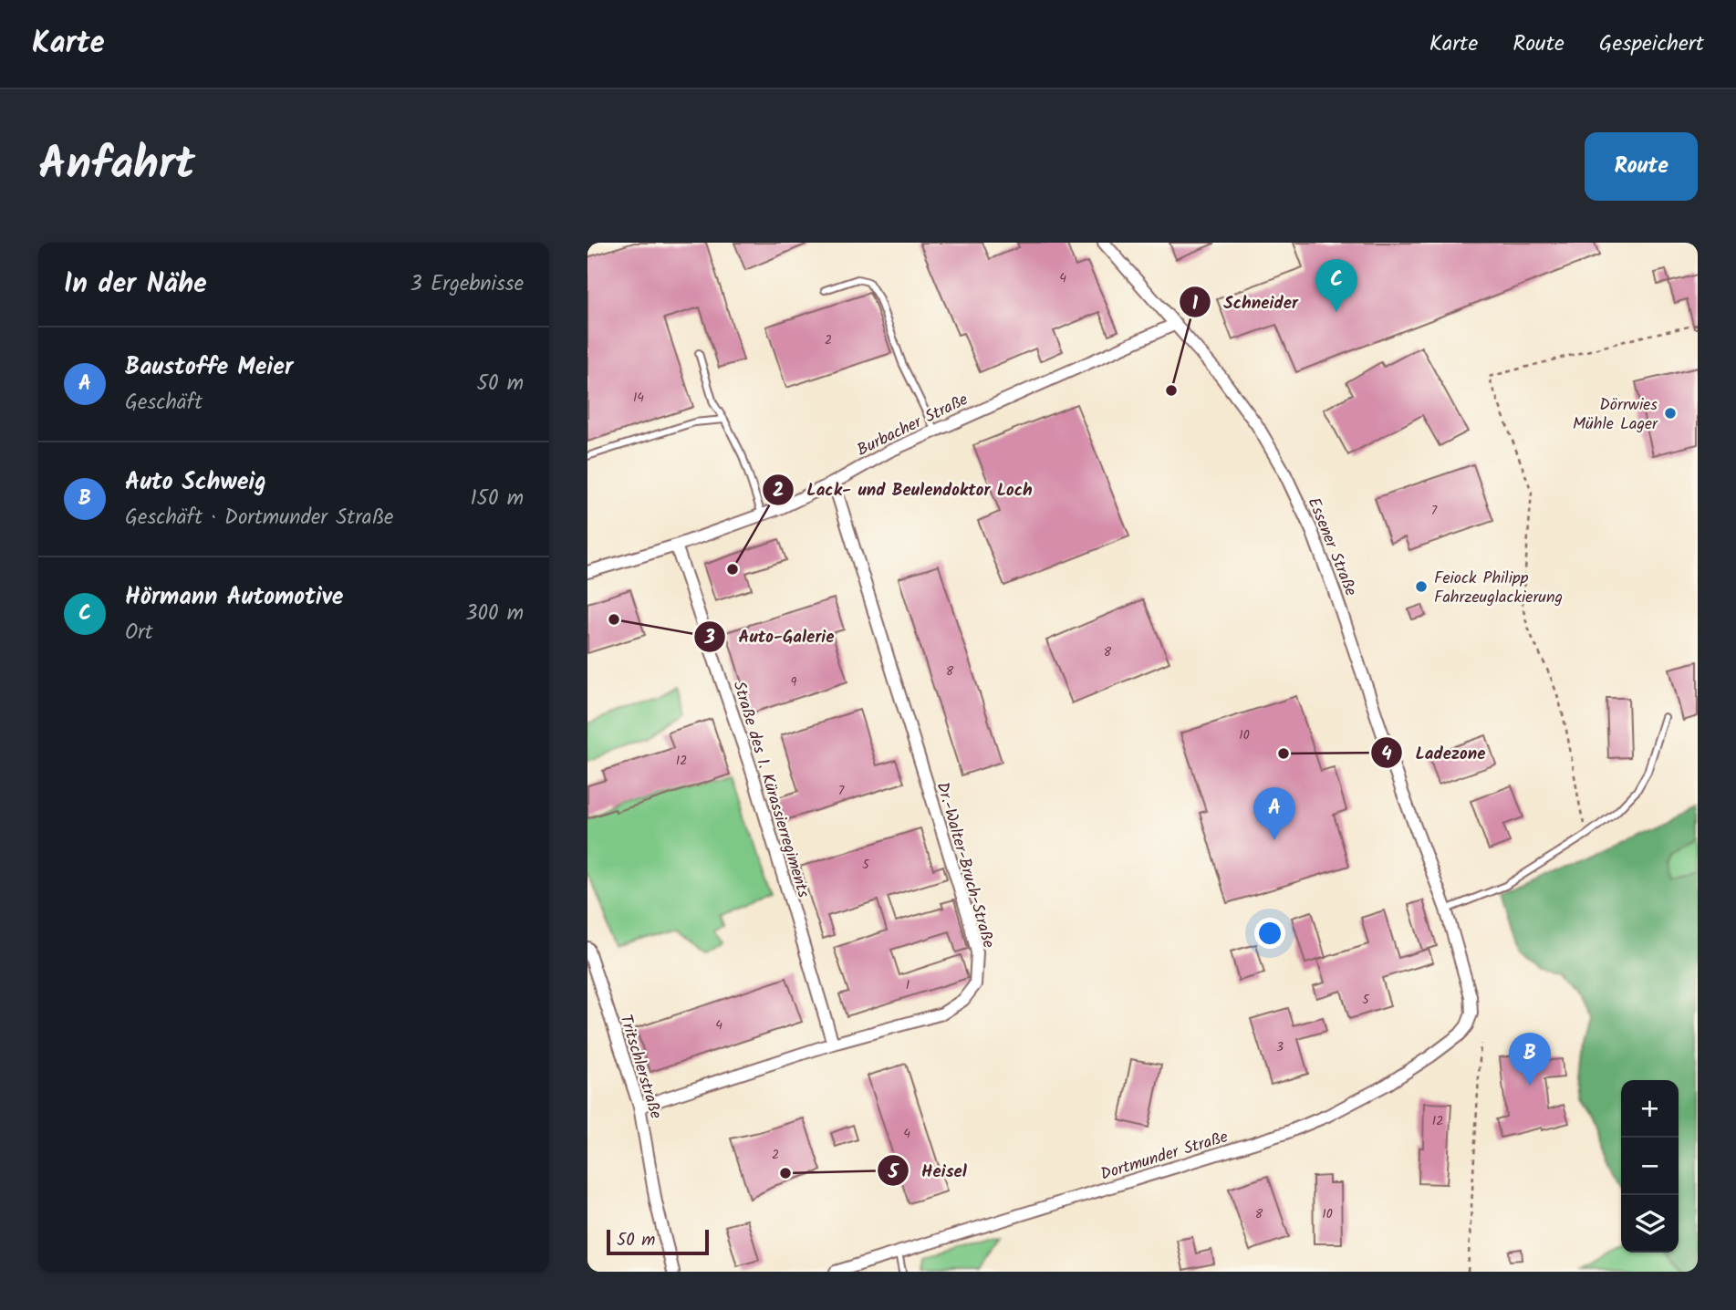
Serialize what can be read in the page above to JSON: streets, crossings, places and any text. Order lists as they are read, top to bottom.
{
  "streets": {
    "street": [
      "Burbacher Straße",
      "Essener Straße",
      "Straße des 1. Kürassierregiments",
      "Dr.-Walter-Bruch-Straße",
      "Tritschlerstraße",
      "Dortmunder Straße"
    ]
  },
  "crossings": [
    ["Burbacher Straße", "Essener Straße"],
    ["Burbacher Straße", "Straße des 1. Kürassierregiments"],
    ["Burbacher Straße", "Dr.-Walter-Bruch-Straße"],
    ["Essener Straße", "Dortmunder Straße"],
    ["Straße des 1. Kürassierregiments", "Dr.-Walter-Bruch-Straße"],
    ["Dr.-Walter-Bruch-Straße", "Tritschlerstraße"]
  ],
  "places": [
    "Schneider",
    "Dörrwies Mühle Lager",
    "Lack- und Beulendoktor Loch",
    "Feiock Philipp Fahrzeuglackierung",
    "Auto-Galerie",
    "Ladezone",
    "Heisel"
  ],
  "house_numbers": [
    "4",
    "2",
    "14",
    "7",
    "8",
    "8",
    "9",
    "10",
    "12",
    "7",
    "5",
    "1",
    "5",
    "4",
    "3",
    "12",
    "4",
    "2",
    "8",
    "10"
  ],
  "scale_bar": "50 m",
  "page": {
    "header": "Karte",
    "nav": ["Karte", "Route", "Gespeichert"],
    "title": "Anfahrt",
    "buttons": "Route",
    "heading": ["In der Nähe", "3 Ergebnisse"],
    "pins": ["C", "A", "B"],
    "list": [
      {
        "mark": "A",
        "name": "Baustoffe Meier",
        "note": "Geschäft",
        "value": "50 m"
      },
      {
        "mark": "B",
        "name": "Auto Schweig",
        "note": "Geschäft · Dortmunder Straße",
        "value": "150 m"
      },
      {
        "mark": "C",
        "name": "Hörmann Automotive",
        "note": "Ort",
        "value": "300 m"
      }
    ],
    "map_buttons": ["+", "−"],
    "scale": "50 m"
  }
}
